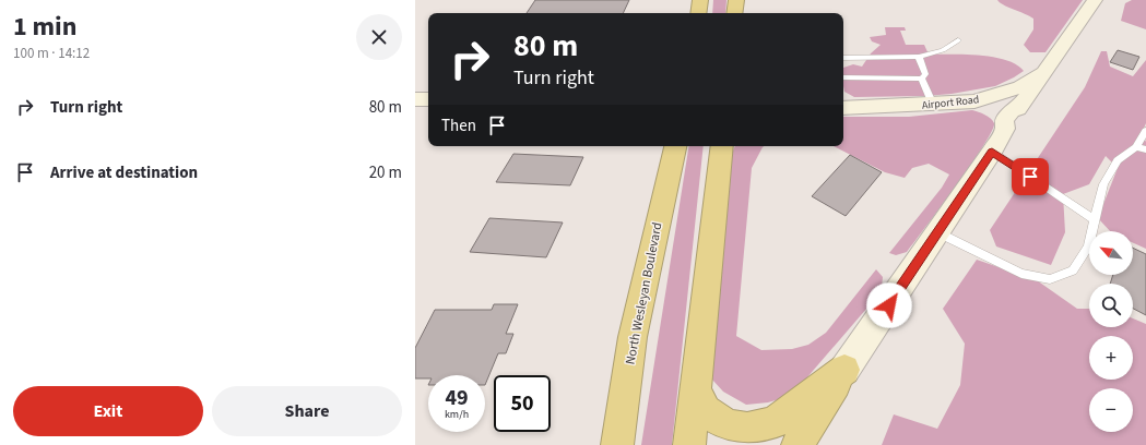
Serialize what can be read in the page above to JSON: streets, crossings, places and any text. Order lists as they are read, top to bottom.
{
  "streets": {
    "highway": ["North Wesleyan Boulevard"],
    "main road": ["Airport Road"]
  },
  "north": "top left",
  "page": {
    "heading": ["1 min", "100 m · 14:12"],
    "turn": ["80 m", "Turn right"],
    "list": [
      {
        "name": "Turn right",
        "value": "80 m"
      },
      {
        "name": "Arrive at destination",
        "value": "20 m"
      }
    ],
    "then": "Then",
    "map_buttons": ["+", "−"],
    "speed": "49 km/h",
    "limit": "50",
    "buttons": ["Exit", "Share"]
  }
}
